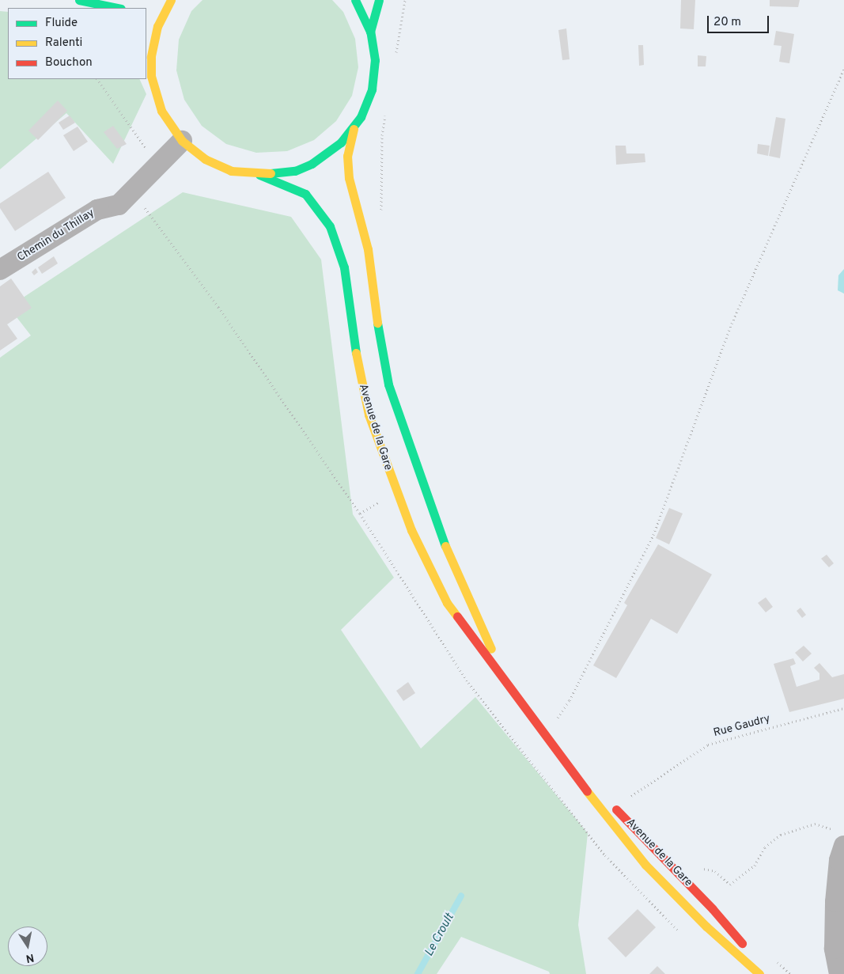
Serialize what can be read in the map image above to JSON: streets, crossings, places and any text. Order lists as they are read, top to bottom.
{
  "streets": {
    "main road": ["Avenue de la Gare"],
    "street": ["Chemin du Thillay"],
    "path": ["Rue Gaudry"]
  },
  "crossings": [
    ["Avenue de la Gare", "Rue Gaudry"]
  ],
  "water": ["Le Croult"],
  "legend": ["Fluide", "Ralenti", "Bouchon"],
  "scale_bar": "20 m",
  "north": "bottom"
}
